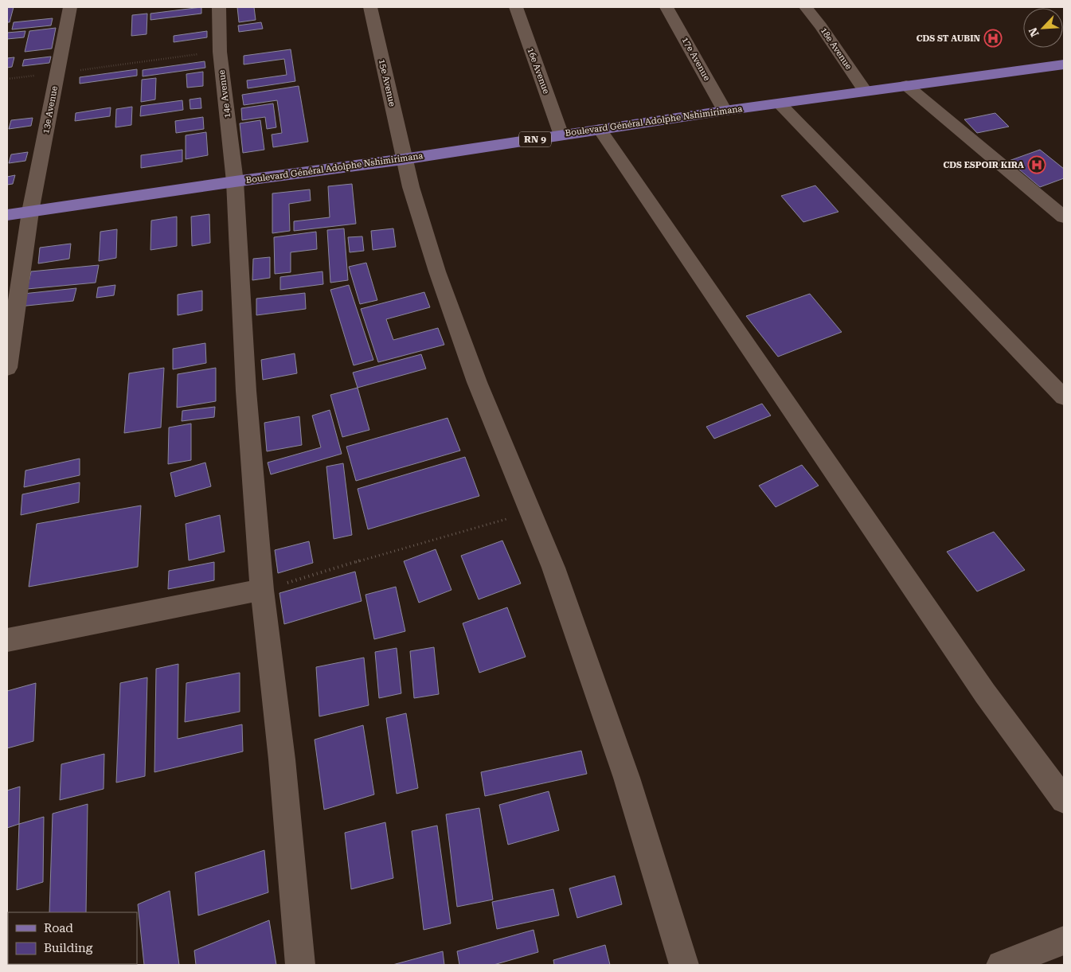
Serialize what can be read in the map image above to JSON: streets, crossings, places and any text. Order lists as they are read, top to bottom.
{
  "streets": {
    "main road": ["Boulevard Général Adolphe Nshimirimana", "RN 9"],
    "street": [
      "18e Avenue",
      "17e Avenue",
      "16e Avenue",
      "15e Avenue",
      "14e Avenue",
      "13e Avenue"
    ]
  },
  "crossings": [
    ["18e Avenue", "Boulevard Général Adolphe Nshimirimana"],
    ["17e Avenue", "Boulevard Général Adolphe Nshimirimana"],
    ["16e Avenue", "Boulevard Général Adolphe Nshimirimana"],
    ["15e Avenue", "Boulevard Général Adolphe Nshimirimana"],
    ["14e Avenue", "Boulevard Général Adolphe Nshimirimana"],
    ["13e Avenue", "Boulevard Général Adolphe Nshimirimana"]
  ],
  "places": {
    "hospital": ["CDS ST AUBIN", "CDS ESPOIR KIRA"]
  },
  "legend": ["Road", "Building"],
  "north": "bottom left"
}
